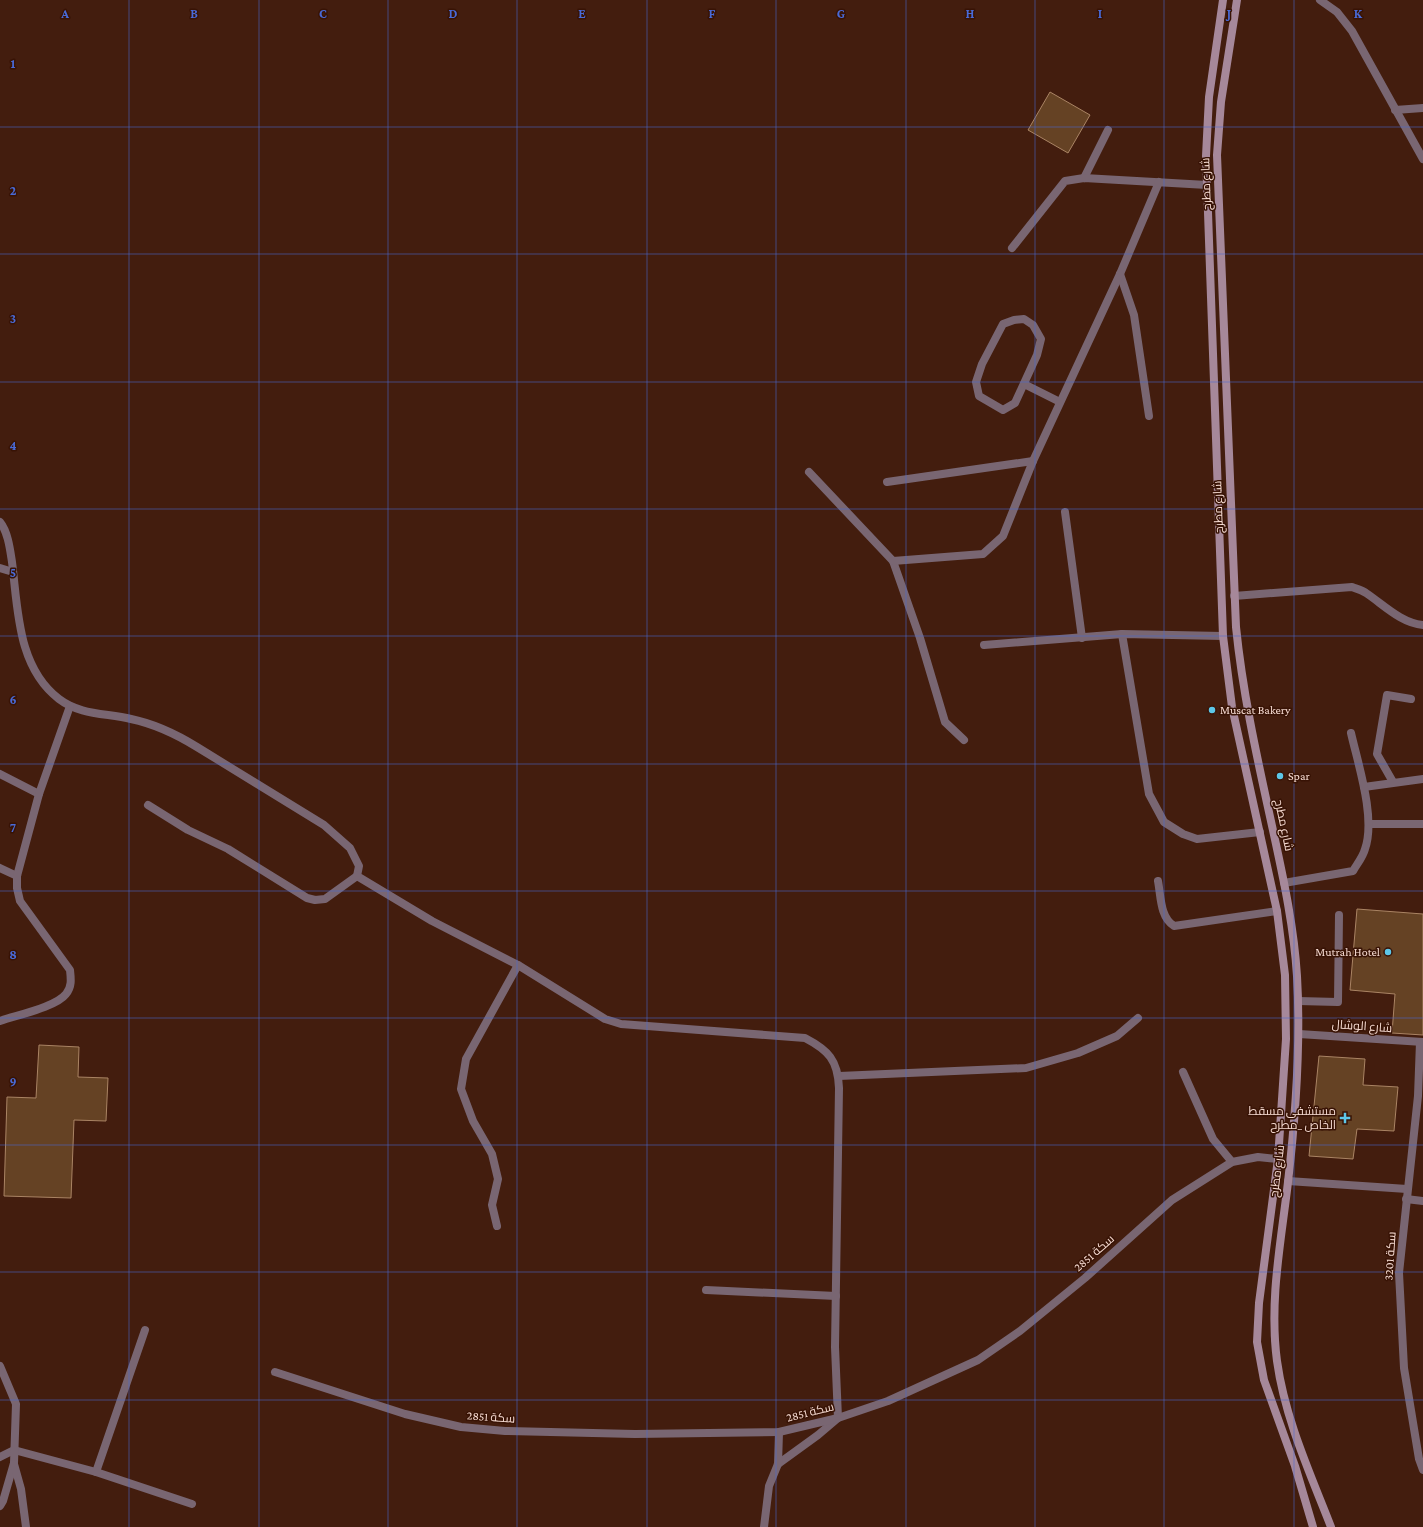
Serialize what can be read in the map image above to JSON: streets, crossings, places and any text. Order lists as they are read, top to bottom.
{
  "streets": {
    "main road": ["شارع مطرح"],
    "street": ["شارع الوشال", "سكة 2851", "سكة 3201"]
  },
  "crossings": [
    ["شارع مطرح", "شارع الوشال"],
    ["شارع مطرح", "سكة 2851"],
    ["شارع الوشال", "سكة 3201"]
  ],
  "places": {
    "other": ["Muscat Bakery", "Spar", "Mutrah Hotel"],
    "health": ["مستشفى مسقط الخاص _مطرح"]
  },
  "grid": {
    "columns": [
      "A",
      "B",
      "C",
      "D",
      "E",
      "F",
      "G",
      "H",
      "I",
      "J",
      "K"
    ],
    "rows": [
      "1",
      "2",
      "3",
      "4",
      "5",
      "6",
      "7",
      "8",
      "9"
    ]
  }
}
